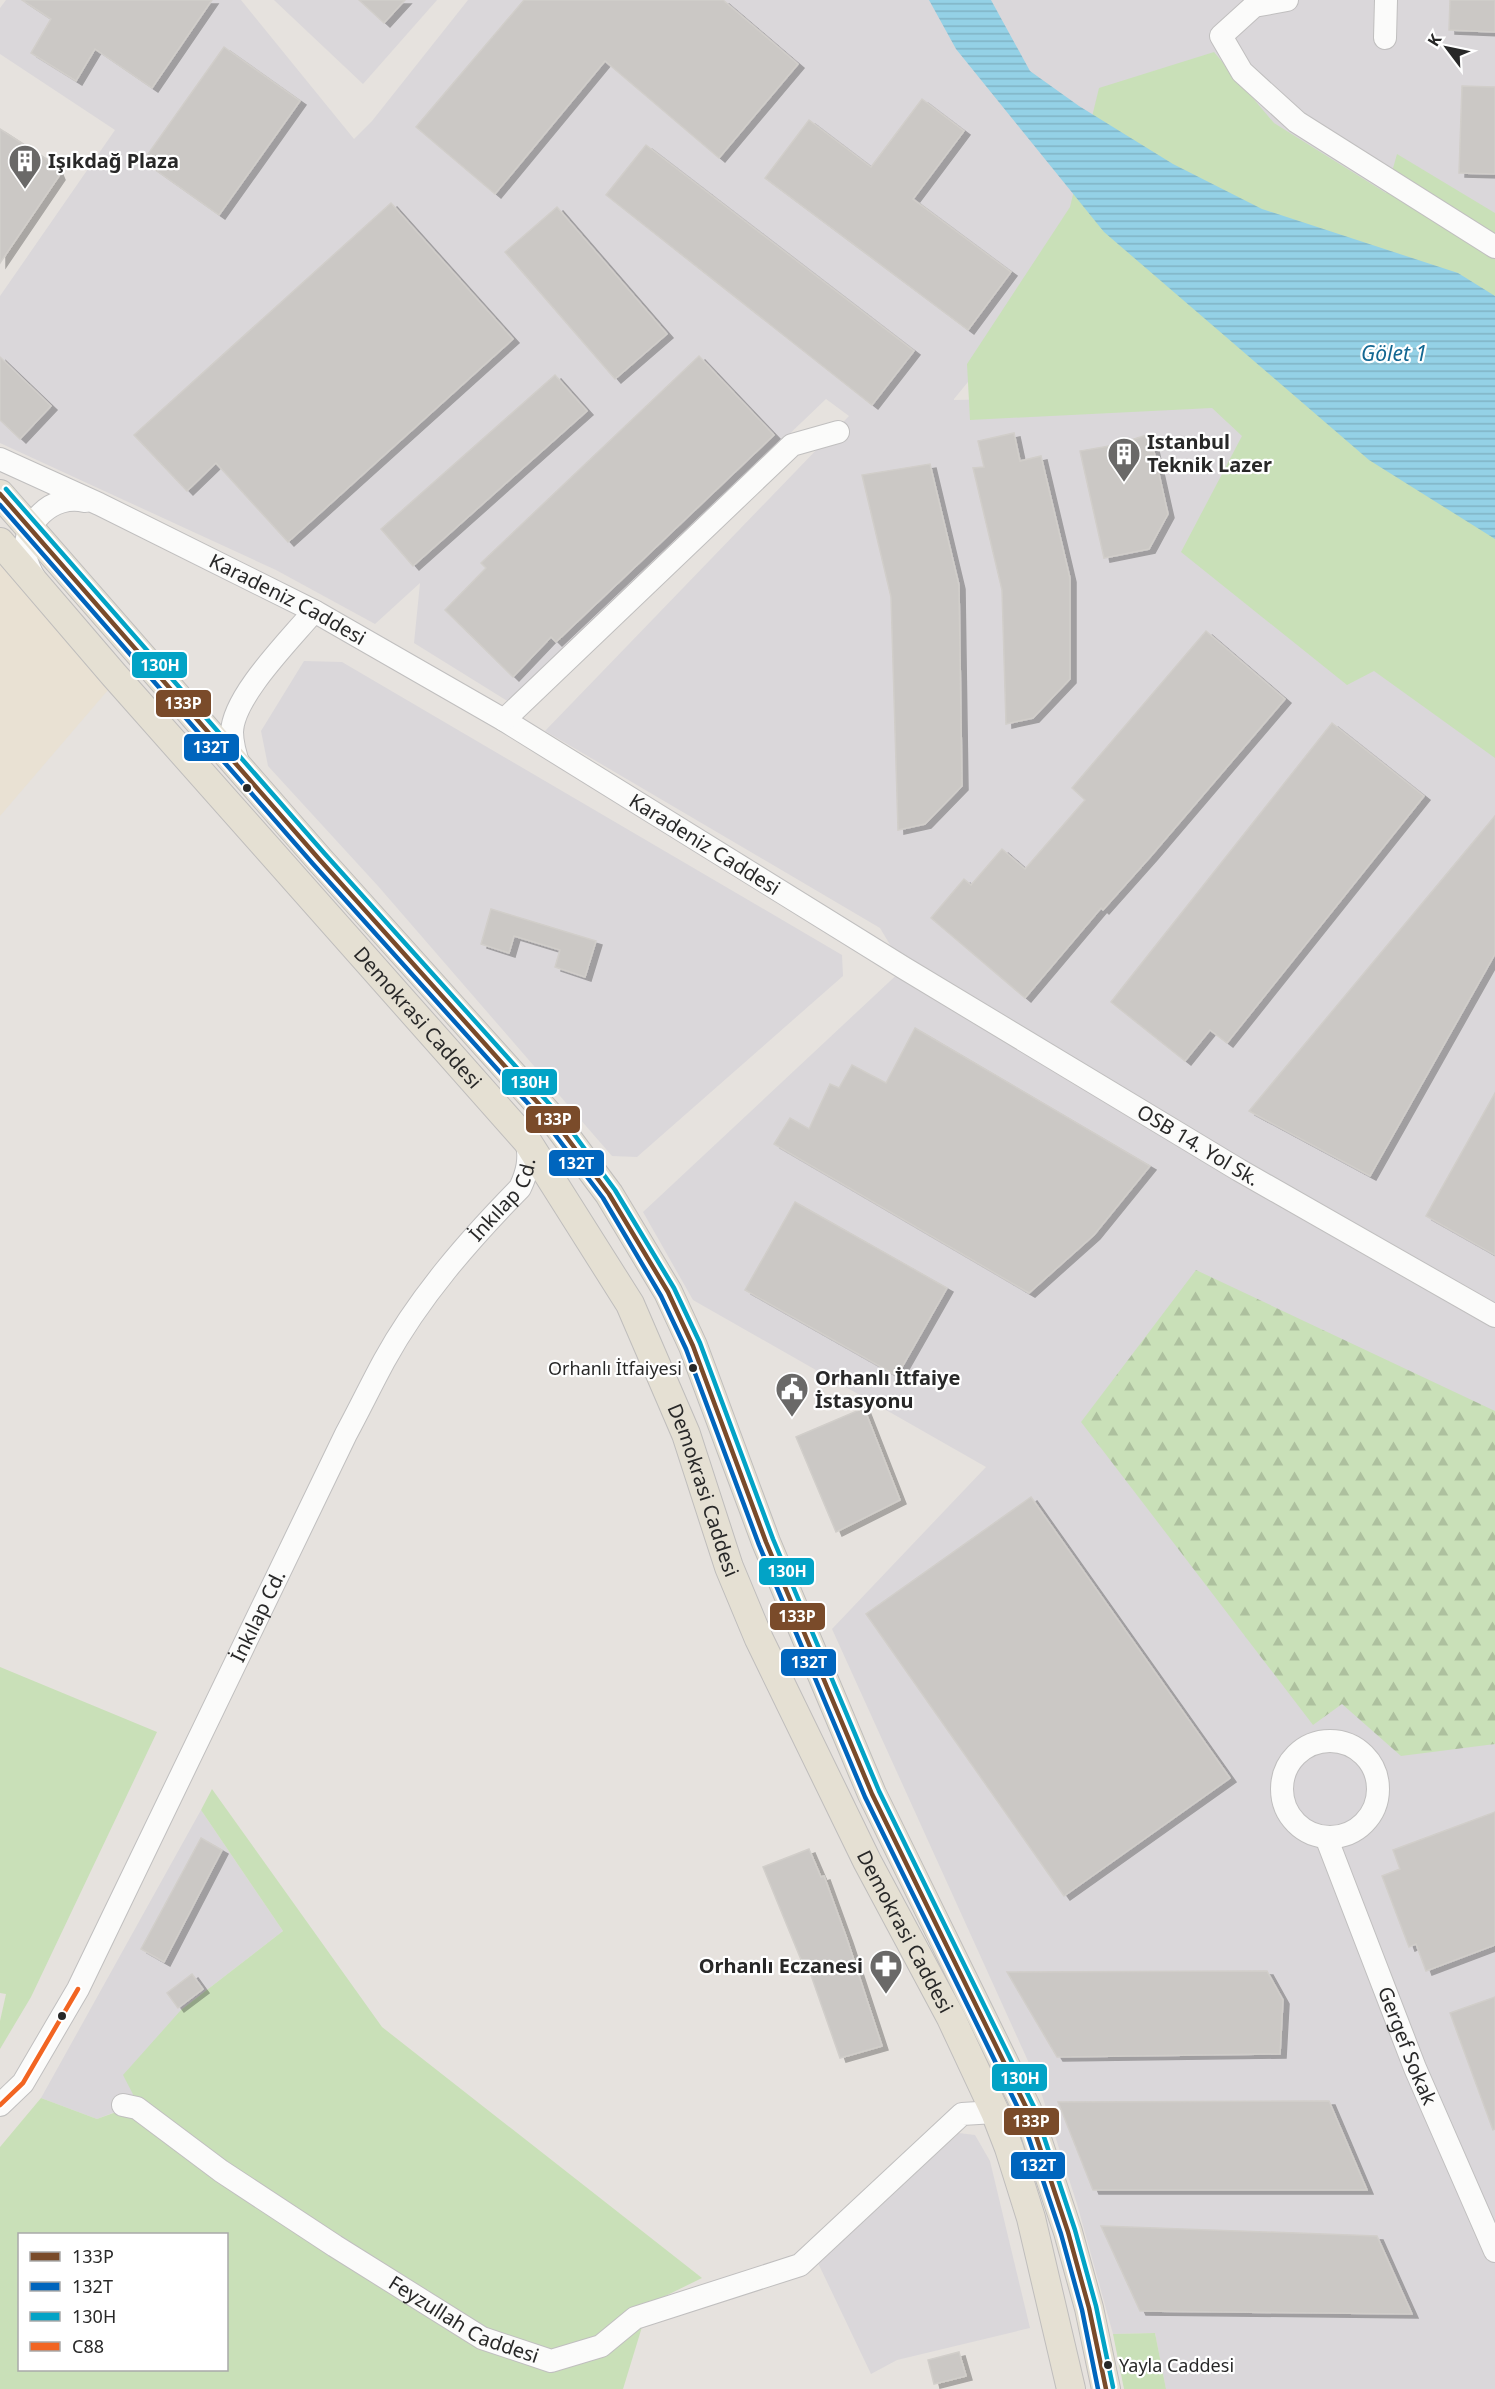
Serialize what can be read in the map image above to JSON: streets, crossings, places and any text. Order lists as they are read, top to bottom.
{
  "streets": {
    "main road": ["Demokrasi Caddesi"],
    "street": [
      "Karadeniz Caddesi",
      "OSB 14. Yol Sk.",
      "İnkılap Cd.",
      "Gergef Sokak",
      "Feyzullah Caddesi"
    ]
  },
  "crossings": [
    ["Karadeniz Caddesi", "Demokrasi Caddesi"],
    ["Karadeniz Caddesi", "OSB 14. Yol Sk."],
    ["Demokrasi Caddesi", "İnkılap Cd."],
    ["Demokrasi Caddesi", "Feyzullah Caddesi"]
  ],
  "water": ["Gölet 1"],
  "places": {
    "building": ["Işıkdağ Plaza", "Istanbul Teknik Lazer"],
    "other": ["Orhanlı İtfaiyesi", "Yayla Caddesi"],
    "public building": ["Orhanlı İtfaiye İstasyonu"],
    "pharmacy": ["Orhanlı Eczanesi"]
  },
  "lines": [
    "transit line 130H",
    "transit line 133P",
    "transit line 132T",
    "transit line C88"
  ],
  "legend": [
    "133P",
    "132T",
    "130H",
    "C88"
  ],
  "north": "top left"
}
